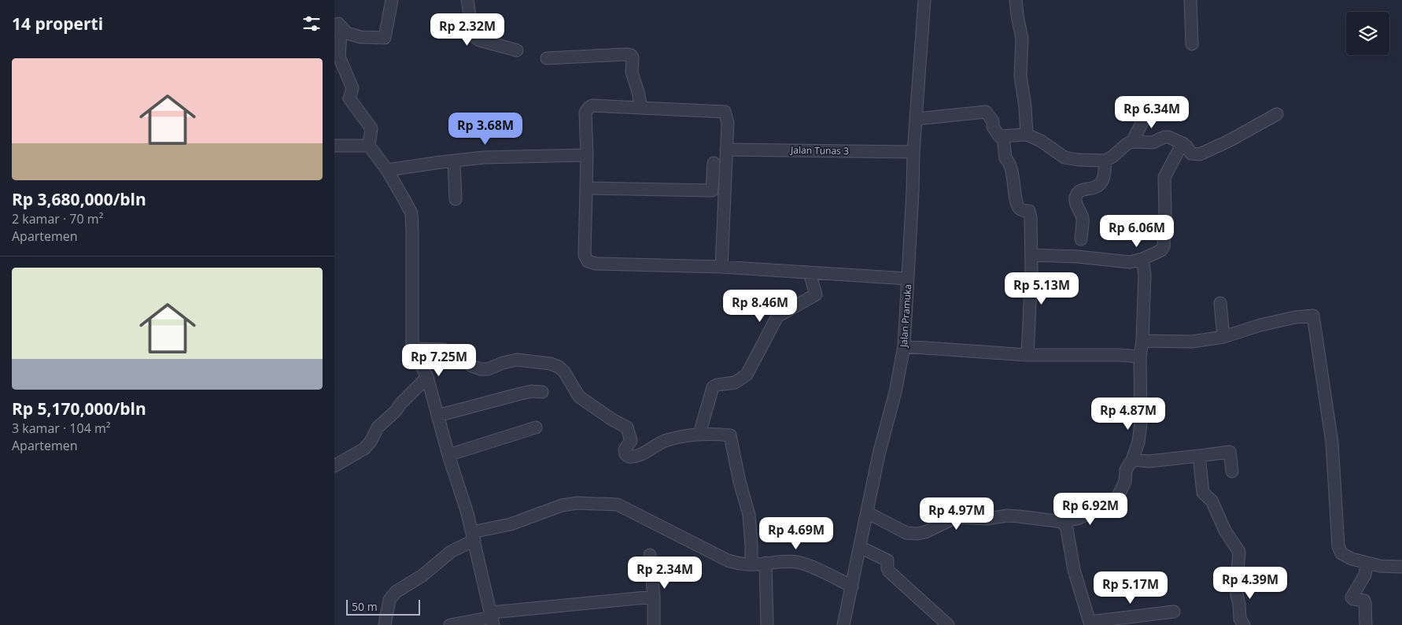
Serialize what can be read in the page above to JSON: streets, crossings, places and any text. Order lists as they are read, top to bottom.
{
  "streets": {
    "street": ["Jalan Tunas 3", "Jalan Pramuka"]
  },
  "crossings": [
    ["Jalan Tunas 3", "Jalan Pramuka"]
  ],
  "scale_bar": "50 m",
  "page": {
    "heading": "14 properti",
    "price": [
      "Rp 2.32M",
      "Rp 6.34M",
      "Rp 3.68M",
      "Rp 6.06M",
      "Rp 5.13M",
      "Rp 8.46M",
      "Rp 7.25M",
      "Rp 4.87M",
      "Rp 6.92M",
      "Rp 4.97M",
      "Rp 4.69M",
      "Rp 2.34M",
      "Rp 4.39M",
      "Rp 5.17M"
    ],
    "list": [
      {
        "name": "Rp 3,680,000/bln",
        "note": "2 kamar · 70 m² · Apartemen"
      },
      {
        "name": "Rp 5,170,000/bln",
        "note": "3 kamar · 104 m² · Apartemen"
      }
    ],
    "scale": "50 m"
  }
}
